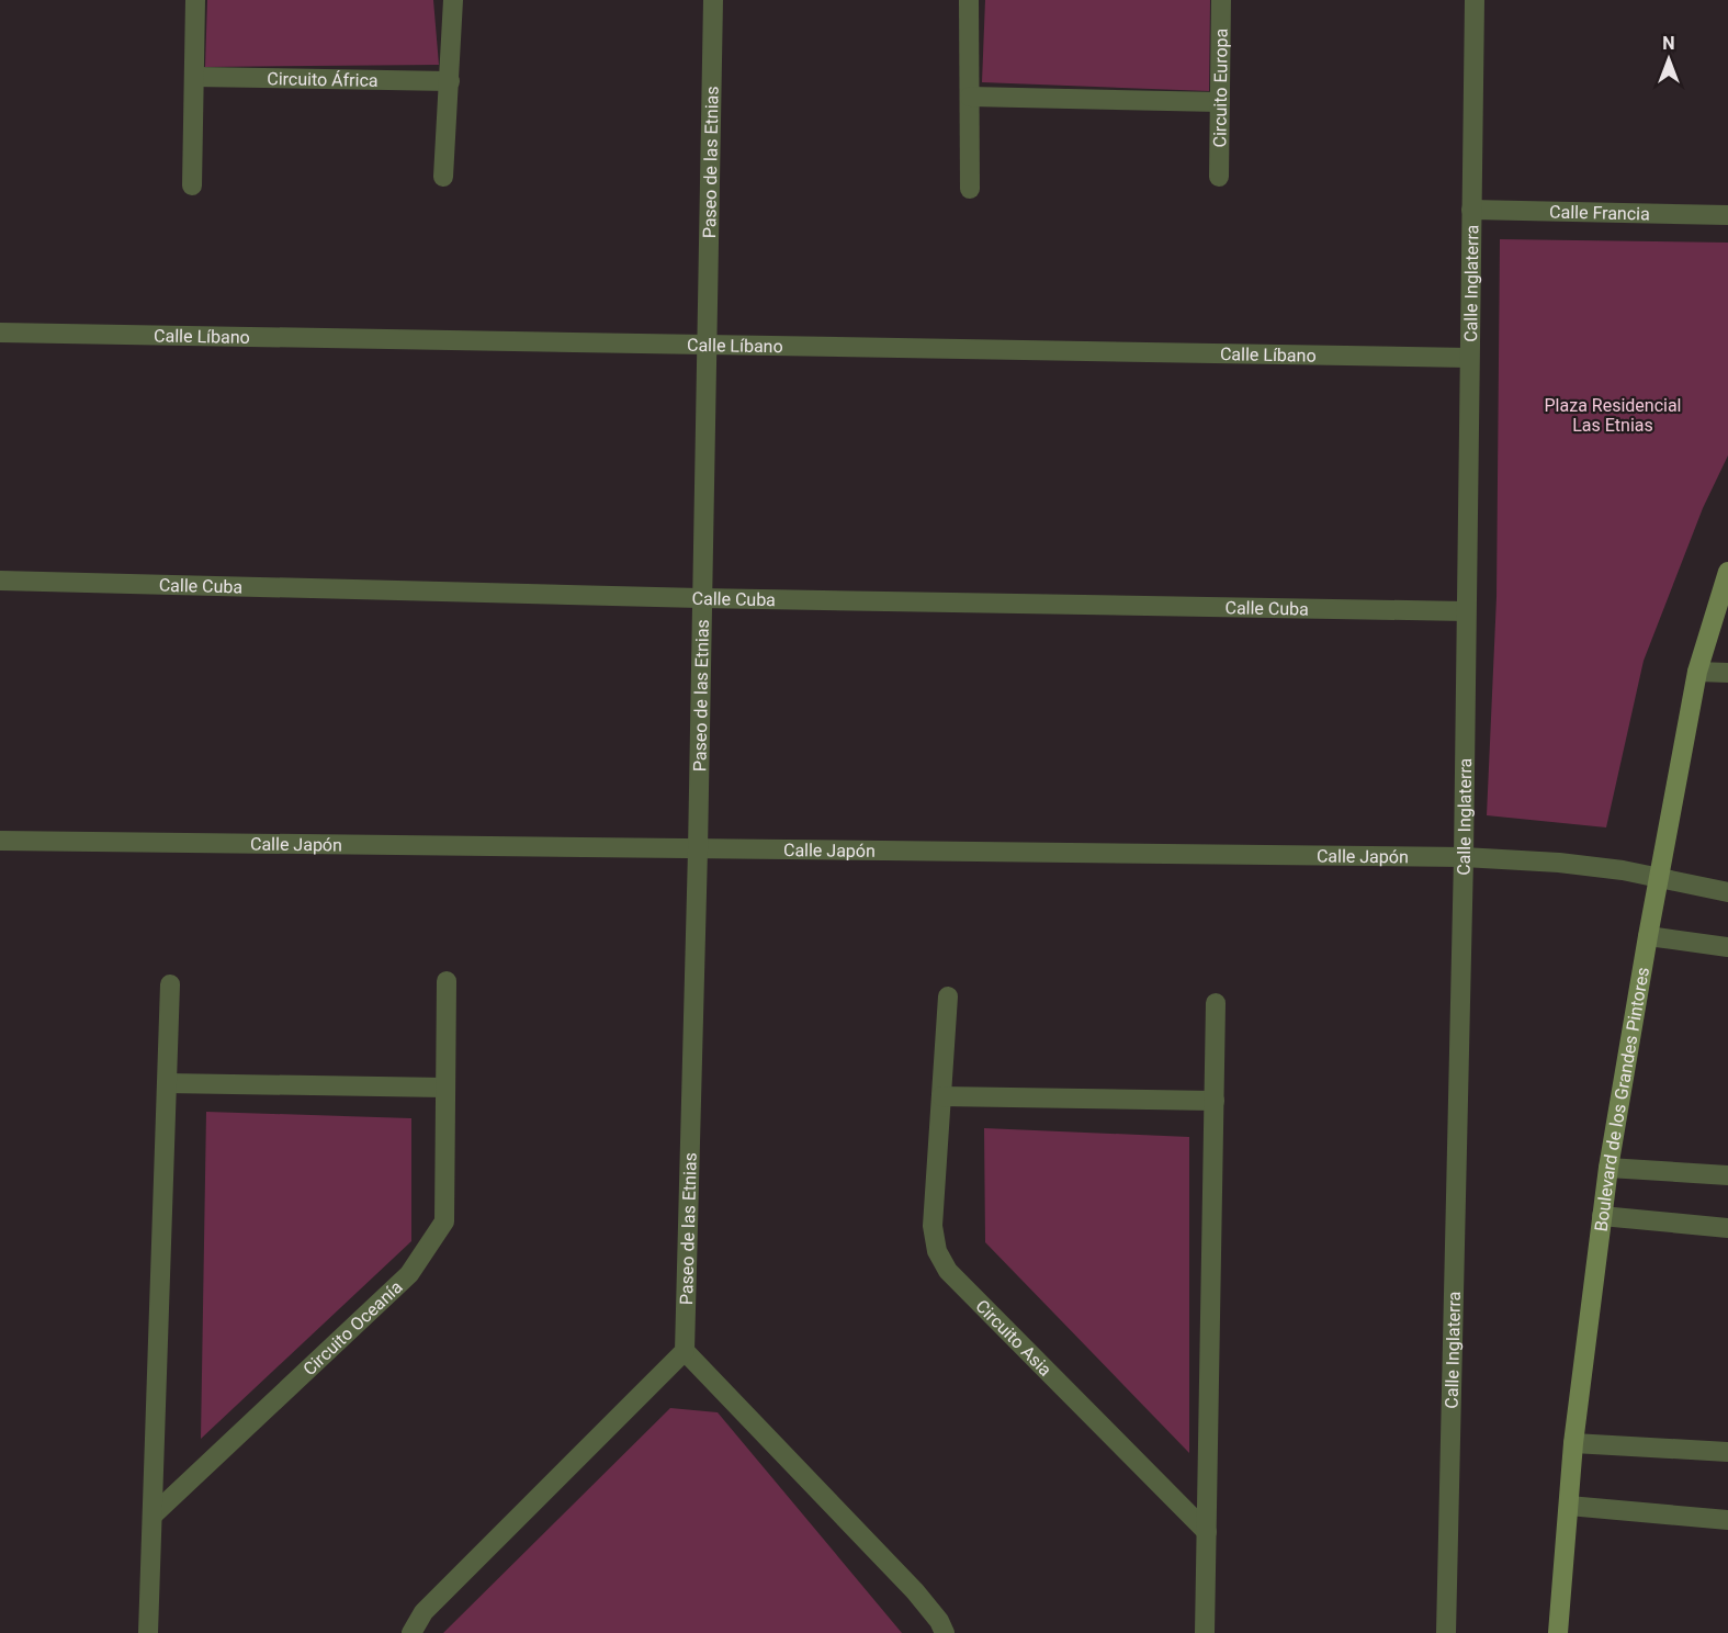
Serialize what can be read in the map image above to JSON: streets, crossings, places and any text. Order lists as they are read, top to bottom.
{
  "streets": {
    "street": [
      "Circuito África",
      "Circuito Europa",
      "Paseo de las Etnias",
      "Calle Francia",
      "Calle Inglaterra",
      "Calle Líbano",
      "Calle Cuba",
      "Calle Japón",
      "Boulevard de los Grandes Pintores",
      "Circuito Oceanía",
      "Circuito Asia"
    ]
  },
  "crossings": [
    ["Paseo de las Etnias", "Calle Líbano"],
    ["Paseo de las Etnias", "Calle Cuba"],
    ["Paseo de las Etnias", "Calle Japón"],
    ["Calle Francia", "Calle Inglaterra"],
    ["Calle Inglaterra", "Calle Líbano"],
    ["Calle Inglaterra", "Calle Cuba"],
    ["Calle Inglaterra", "Calle Japón"],
    ["Calle Japón", "Boulevard de los Grandes Pintores"]
  ],
  "parks": ["Plaza Residencial Las Etnias"],
  "north": "top"
}
